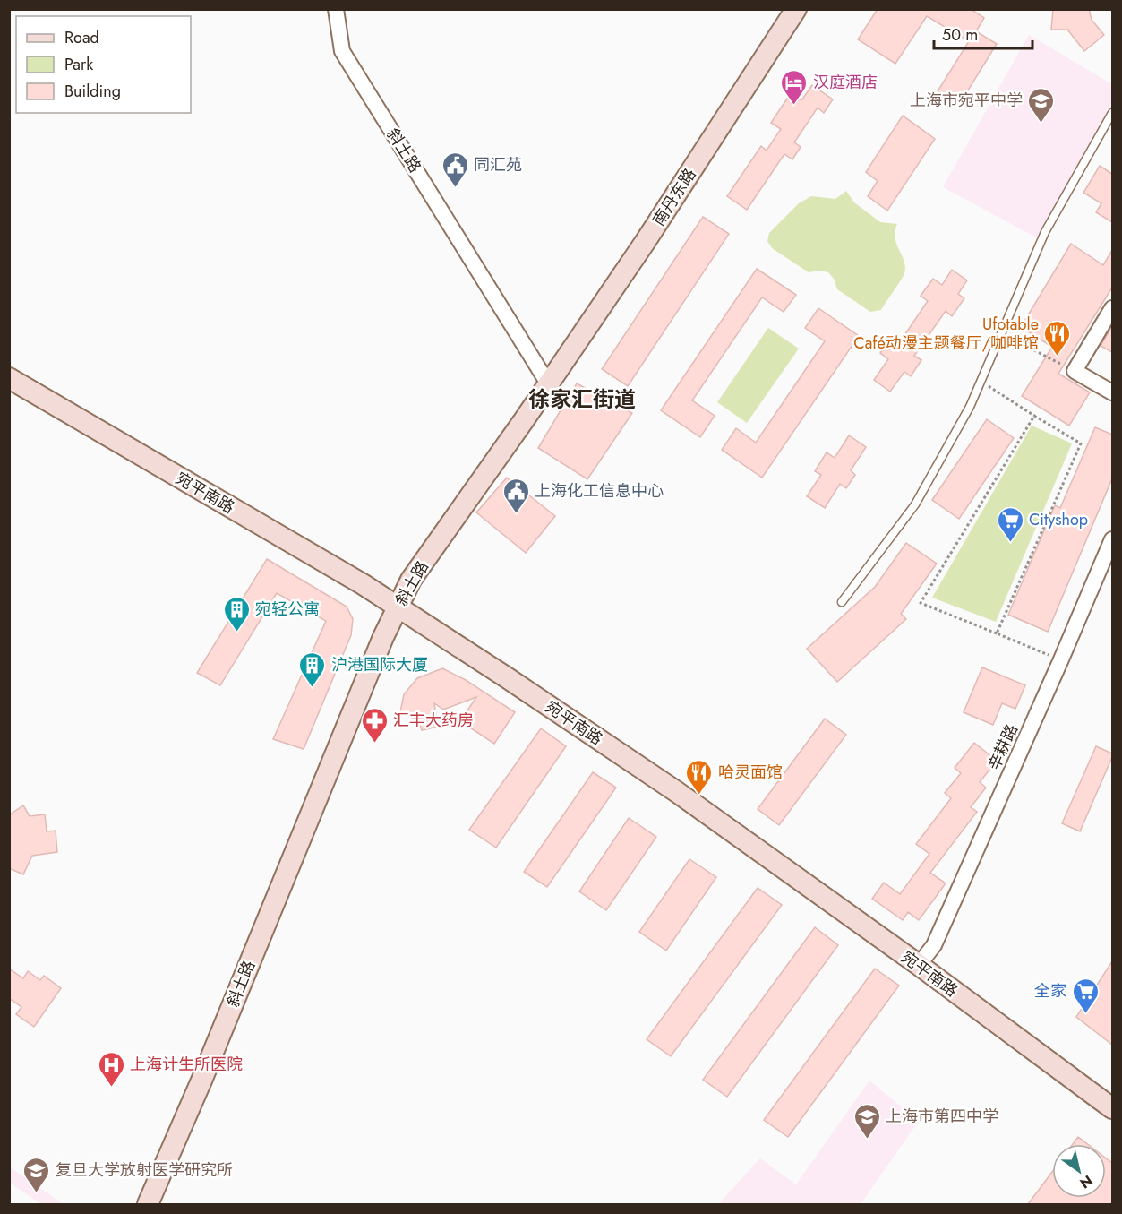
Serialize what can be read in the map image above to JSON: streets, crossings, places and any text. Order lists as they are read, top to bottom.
{
  "streets": {
    "main road": ["斜土路", "南丹东路", "宛平南路"],
    "street": ["辛耕路"]
  },
  "crossings": [
    ["斜土路", "南丹东路"],
    ["斜土路", "宛平南路"],
    ["宛平南路", "辛耕路"]
  ],
  "districts": ["徐家汇街道"],
  "places": {
    "hotel": ["汉庭酒店"],
    "school or university": ["上海市宛平中学", "上海市第四中学", "复旦大学放射医学研究所"],
    "public building": ["同汇苑", "上海化工信息中心"],
    "restaurant": ["Ufotable Café动漫主题餐厅/咖啡馆", "哈灵面馆"],
    "supermarket": ["Cityshop", "全家"],
    "building": ["宛轻公寓", "沪港国际大厦"],
    "pharmacy": ["汇丰大药房"],
    "hospital": ["上海计生所医院"]
  },
  "legend": ["Road", "Park", "Building"],
  "scale_bar": "50 m",
  "north": "bottom right"
}
